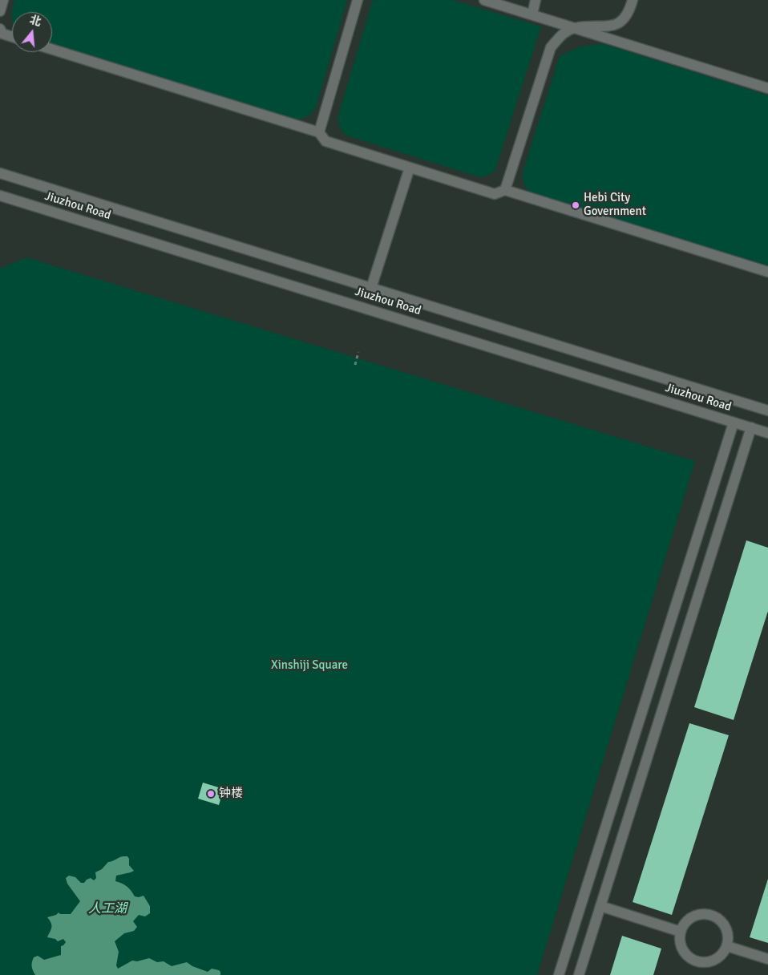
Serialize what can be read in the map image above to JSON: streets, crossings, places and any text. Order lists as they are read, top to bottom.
{
  "streets": {
    "street": ["Jiuzhou Road"]
  },
  "water": ["人工湖"],
  "parks": ["Xinshiji Square"],
  "places": ["Hebi City Government", "钟楼"],
  "north": "top"
}
